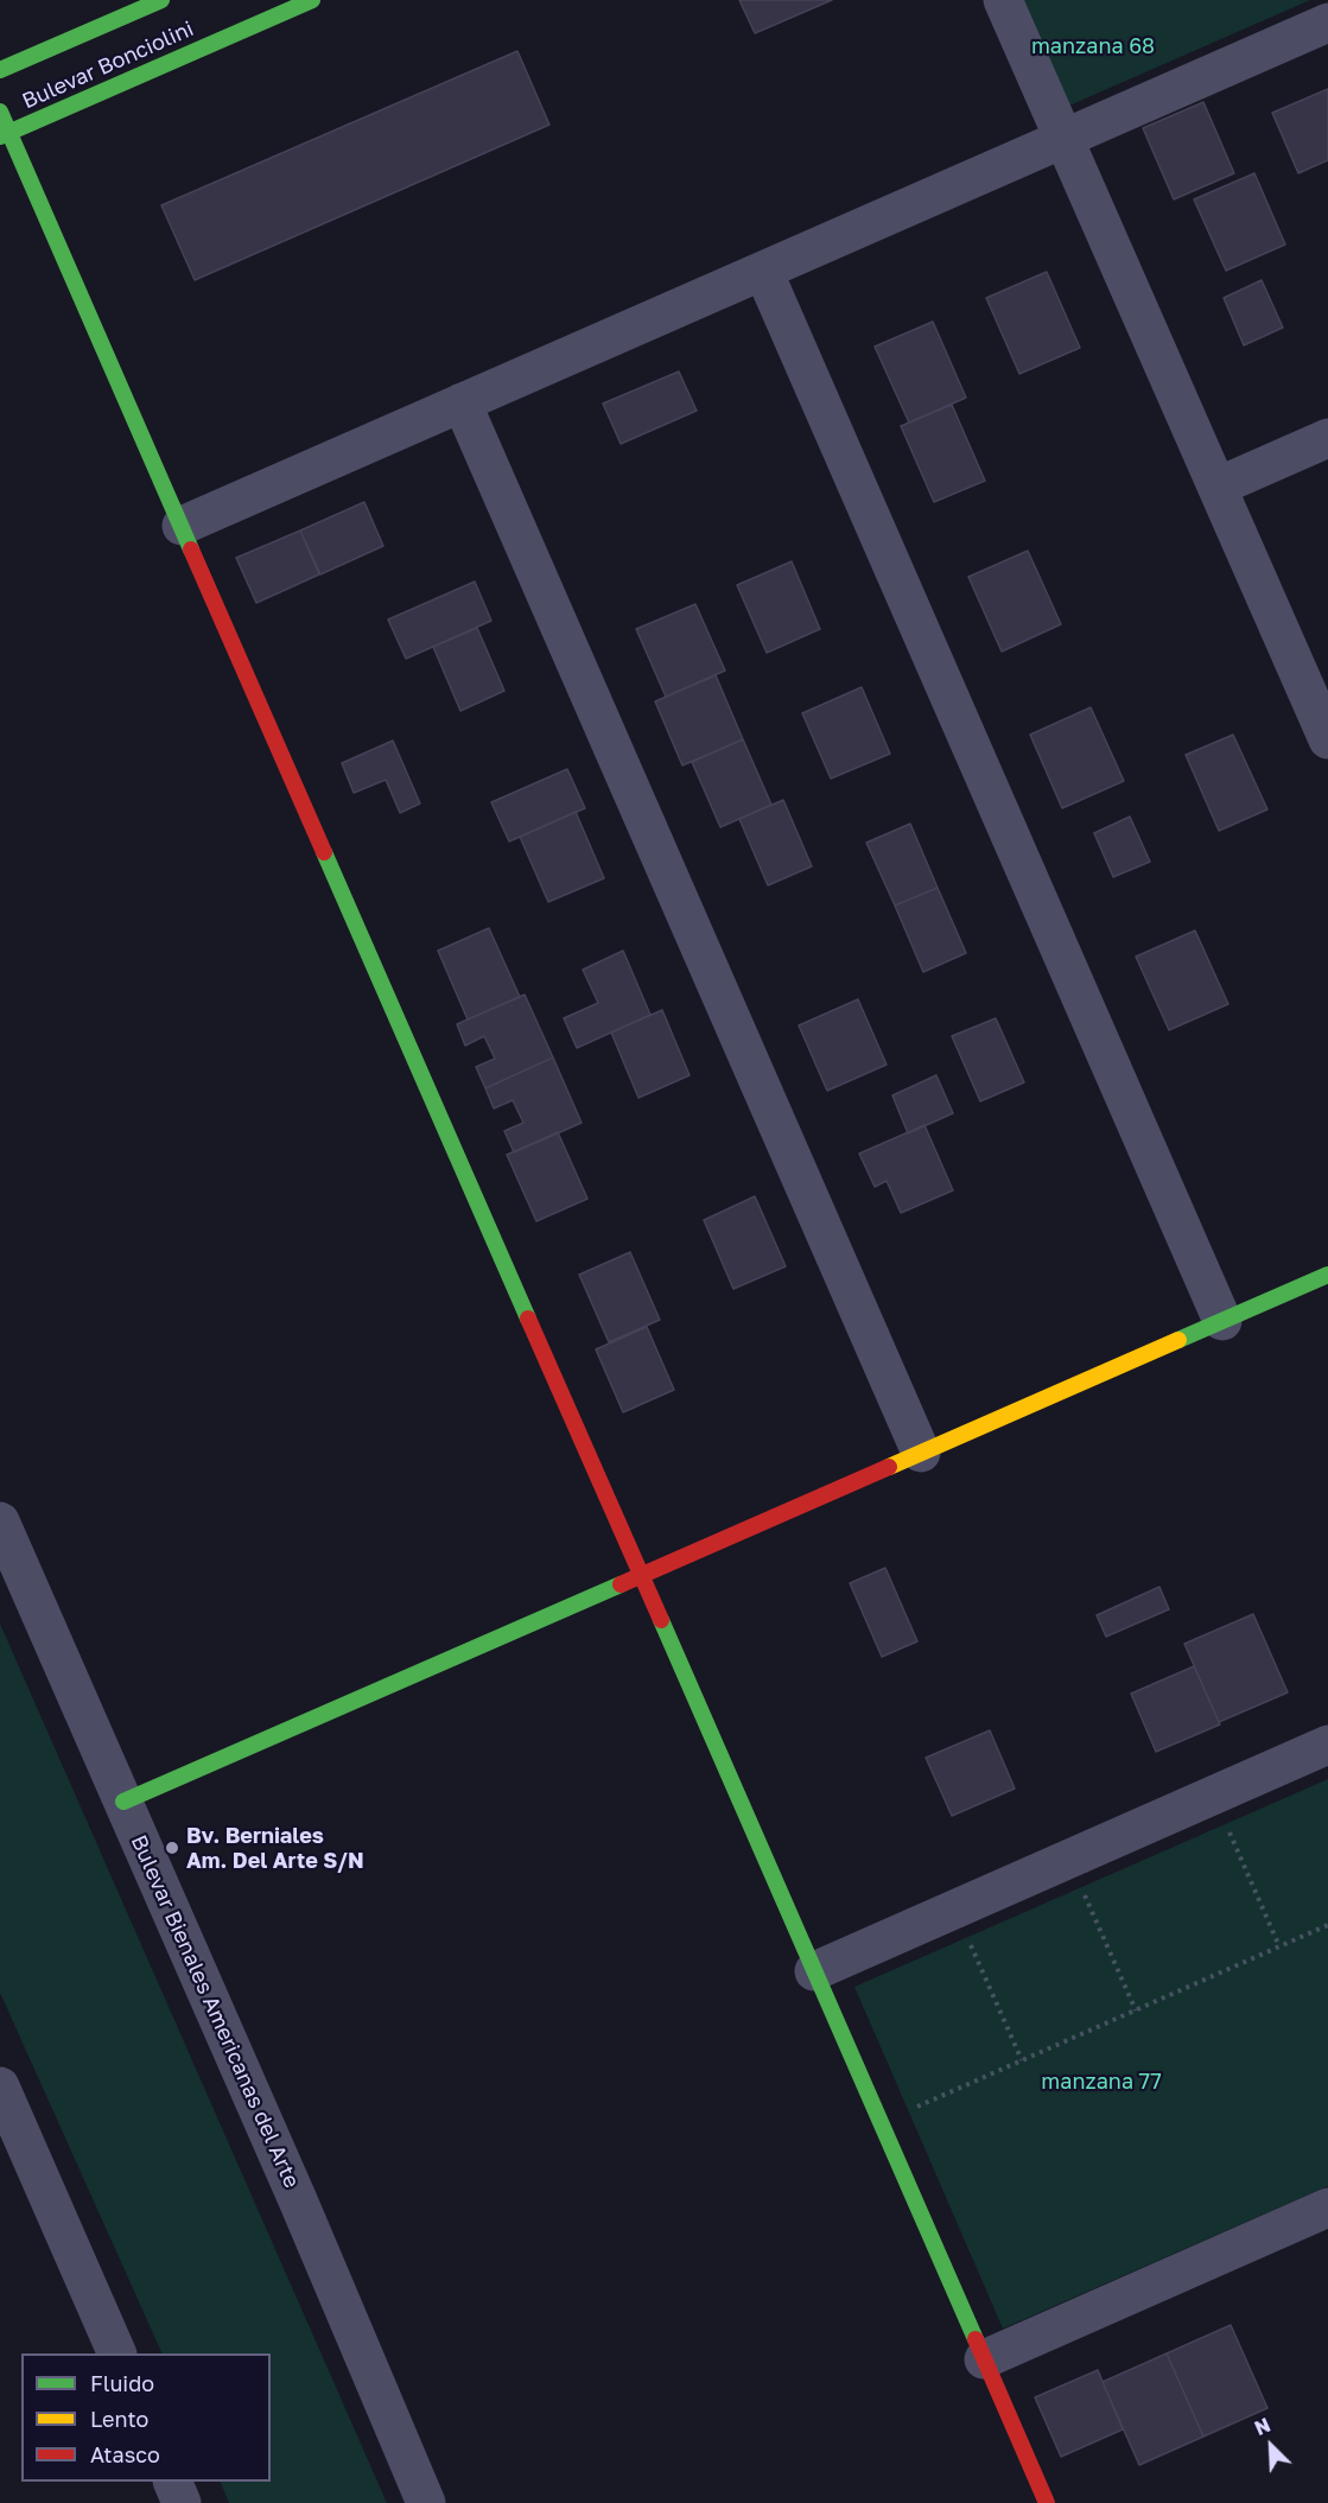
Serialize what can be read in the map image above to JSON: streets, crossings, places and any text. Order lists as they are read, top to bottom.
{
  "streets": {
    "street": ["Bulevar Bonciolini", "Bulevar Bienales Americanas del Arte"]
  },
  "parks": ["manzana 68", "manzana 77"],
  "places": ["Bv. Berniales Am. Del Arte S/N"],
  "legend": ["Fluido", "Lento", "Atasco"],
  "north": "top left"
}
